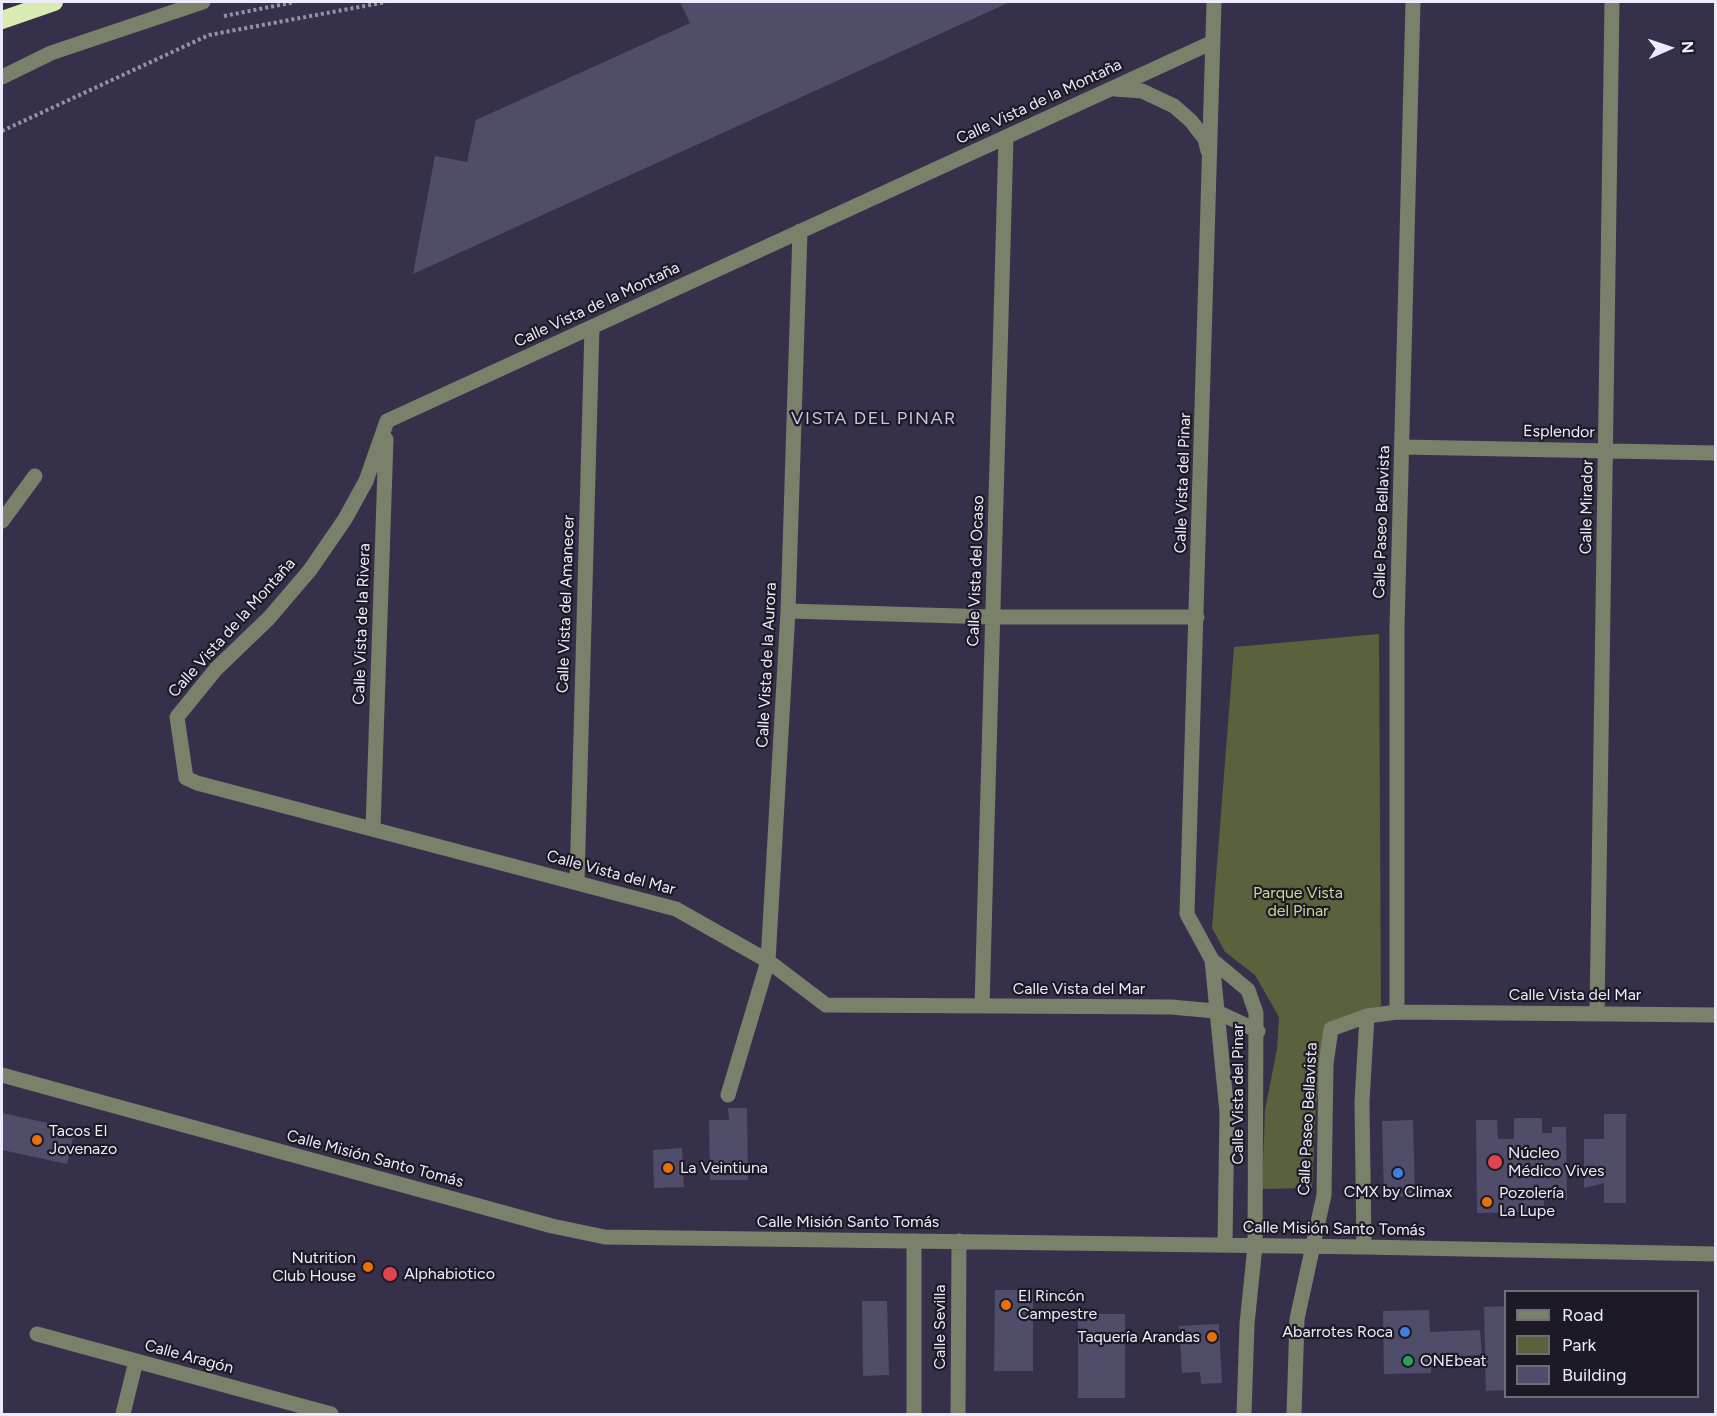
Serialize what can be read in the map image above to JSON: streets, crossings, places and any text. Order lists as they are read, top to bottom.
{
  "streets": {
    "street": [
      "Calle Vista de la Montaña",
      "Esplendor",
      "Calle Vista del Pinar",
      "Calle Mirador",
      "Calle Paseo Bellavista",
      "Calle Vista del Ocaso",
      "Calle Vista del Amanecer",
      "Calle Vista de la Rivera",
      "Calle Vista de la Aurora",
      "Calle Vista del Mar",
      "Calle Misión Santo Tomás",
      "Calle Sevilla",
      "Calle Aragón"
    ]
  },
  "crossings": [
    ["Calle Vista de la Montaña", "Calle Vista del Pinar"],
    ["Calle Vista de la Montaña", "Calle Vista del Ocaso"],
    ["Calle Vista de la Montaña", "Calle Vista del Amanecer"],
    ["Calle Vista de la Montaña", "Calle Vista de la Rivera"],
    ["Calle Vista de la Montaña", "Calle Vista de la Aurora"],
    ["Calle Vista de la Montaña", "Calle Vista del Mar"],
    ["Esplendor", "Calle Mirador"],
    ["Esplendor", "Calle Paseo Bellavista"],
    ["Calle Vista del Pinar", "Calle Vista del Mar"],
    ["Calle Vista del Pinar", "Calle Misión Santo Tomás"],
    ["Calle Mirador", "Calle Vista del Mar"],
    ["Calle Paseo Bellavista", "Calle Vista del Mar"],
    ["Calle Paseo Bellavista", "Calle Misión Santo Tomás"],
    ["Calle Vista del Ocaso", "Calle Vista del Mar"],
    ["Calle Vista del Amanecer", "Calle Vista del Mar"],
    ["Calle Vista de la Rivera", "Calle Vista del Mar"],
    ["Calle Vista de la Aurora", "Calle Vista del Mar"],
    ["Calle Misión Santo Tomás", "Calle Sevilla"]
  ],
  "districts": ["VISTA DEL PINAR"],
  "parks": ["Parque Vista del Pinar"],
  "places": [
    "Tacos El Jovenazo",
    "Núcleo Médico Vives",
    "La Veintiuna",
    "CMX by Climax",
    "Pozolería La Lupe",
    "Nutrition Club House",
    "Alphabiotico",
    "El Rincón Campestre",
    "Abarrotes Roca",
    "Taquería Arandas",
    "ONEbeat"
  ],
  "legend": ["Road", "Park", "Building"],
  "north": "right"
}
